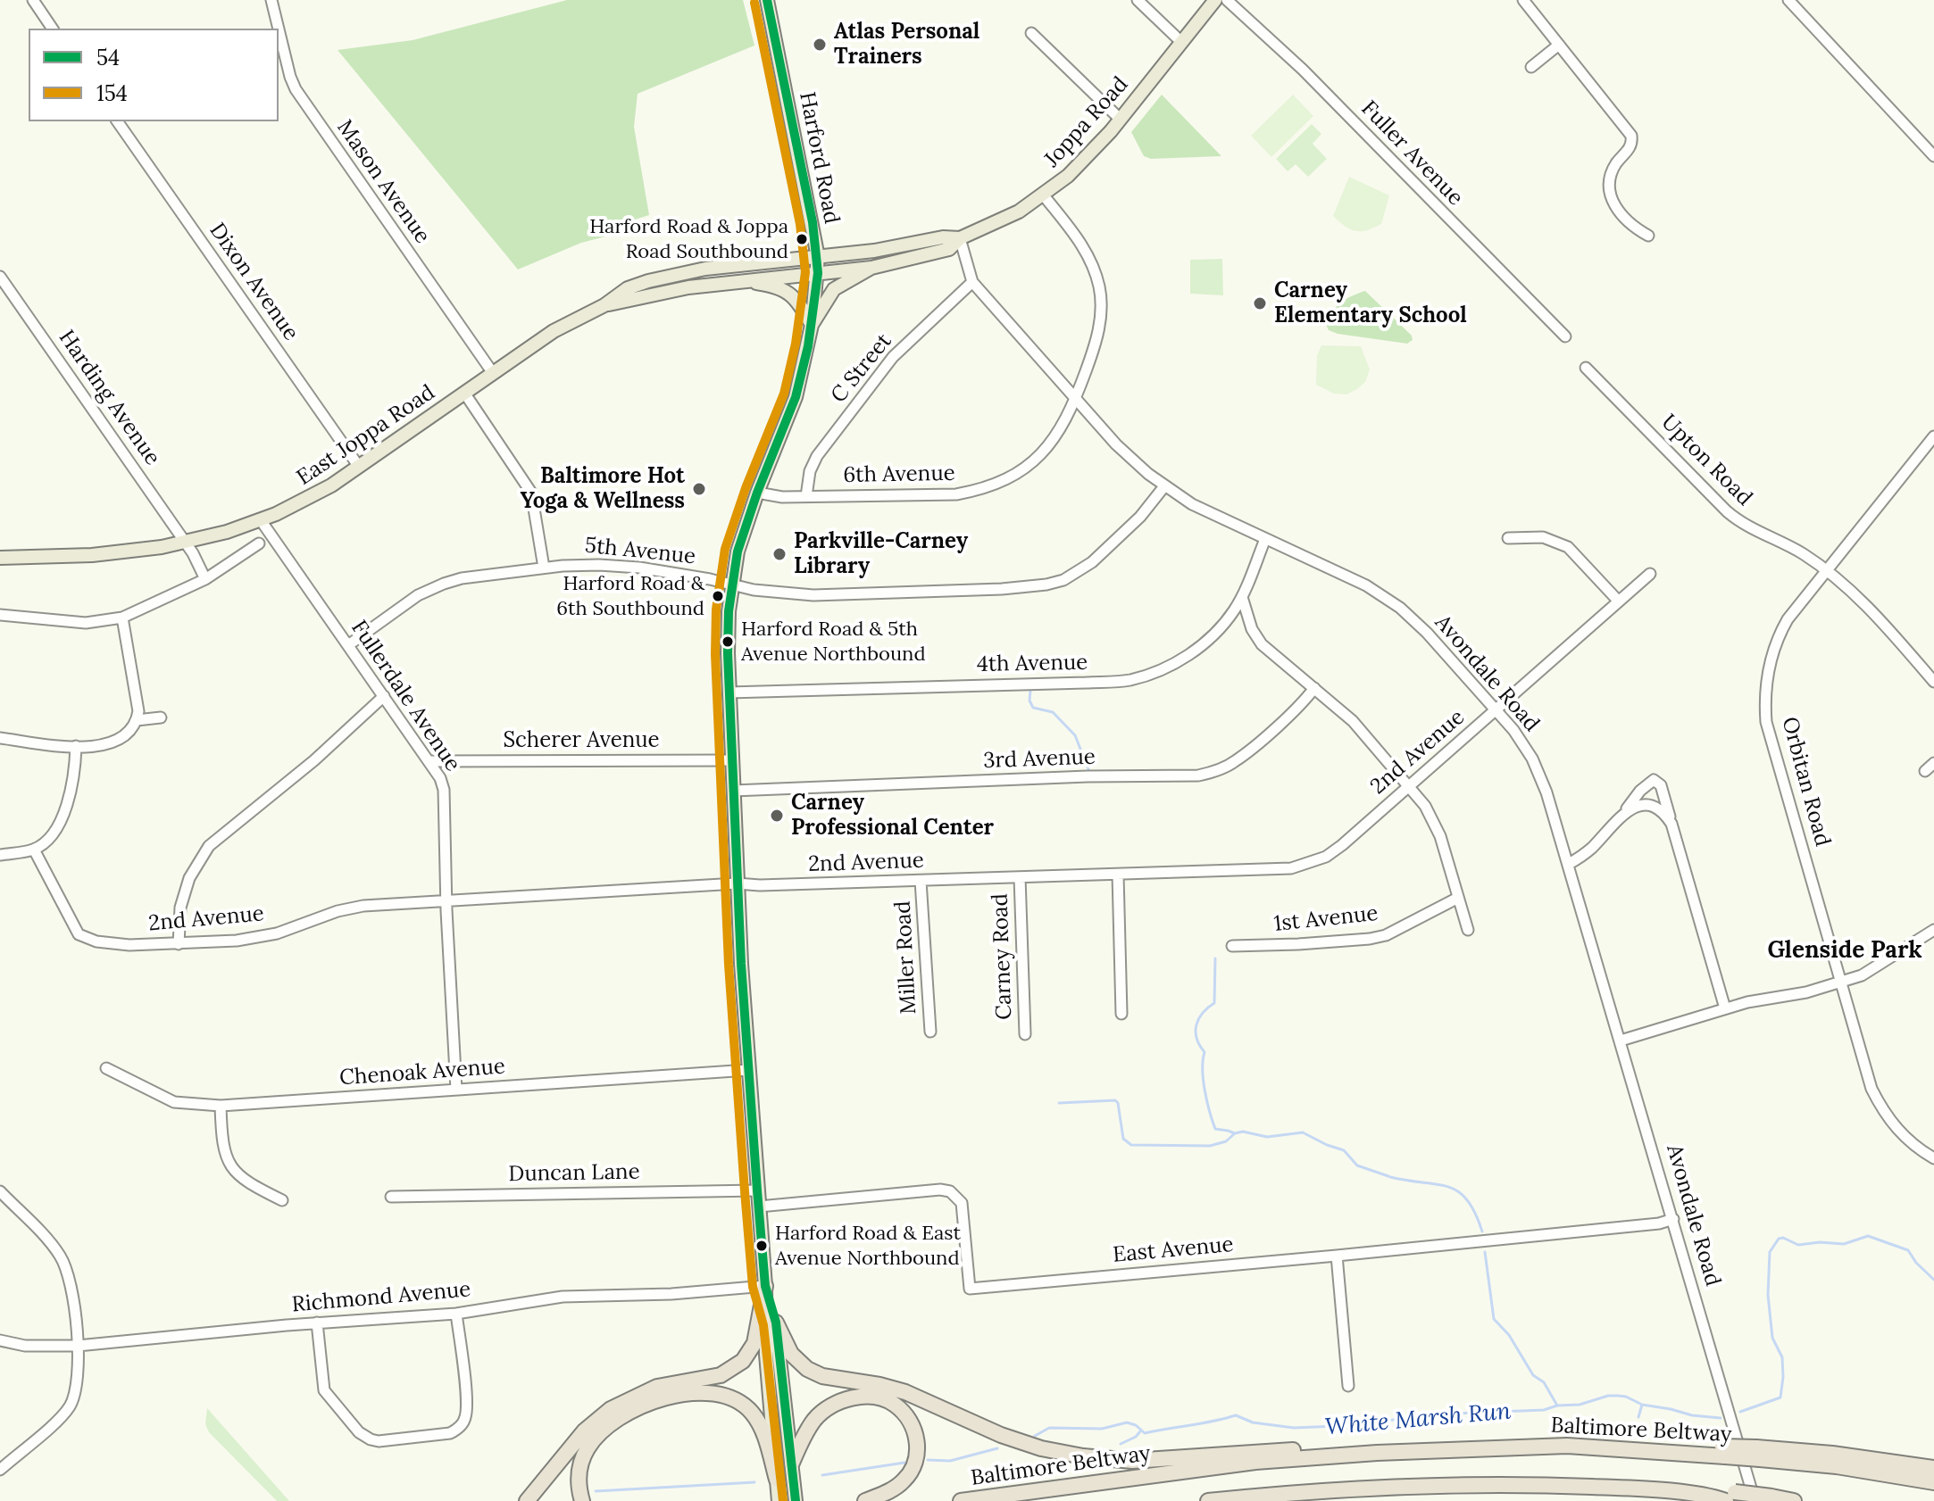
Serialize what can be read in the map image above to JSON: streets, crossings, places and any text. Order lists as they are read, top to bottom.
{
  "streets": {
    "highway": ["Baltimore Beltway"],
    "main road": ["Joppa Road", "Harford Road", "East Joppa Road"],
    "street": [
      "Fuller Avenue",
      "Mason Avenue",
      "Dixon Avenue",
      "C Street",
      "Harding Avenue",
      "Upton Road",
      "6th Avenue",
      "5th Avenue",
      "4th Avenue",
      "Avondale Road",
      "Fullerdale Avenue",
      "Scherer Avenue",
      "2nd Avenue",
      "3rd Avenue",
      "Orbitan Road",
      "1st Avenue",
      "Carney Road",
      "Miller Road",
      "Chenoak Avenue",
      "Duncan Lane",
      "East Avenue",
      "Richmond Avenue"
    ]
  },
  "crossings": [
    ["Joppa Road", "Harford Road"],
    ["Joppa Road", "East Joppa Road"],
    ["Joppa Road", "6th Avenue"],
    ["Joppa Road", "Avondale Road"],
    ["Harford Road", "East Joppa Road"],
    ["Mason Avenue", "East Joppa Road"],
    ["Dixon Avenue", "East Joppa Road"],
    ["C Street", "6th Avenue"],
    ["C Street", "Avondale Road"],
    ["Harding Avenue", "East Joppa Road"],
    ["East Joppa Road", "Fullerdale Avenue"],
    ["Upton Road", "Orbitan Road"],
    ["6th Avenue", "Avondale Road"],
    ["5th Avenue", "Avondale Road"],
    ["5th Avenue", "Fullerdale Avenue"],
    ["4th Avenue", "Avondale Road"],
    ["Avondale Road", "2nd Avenue"],
    ["Avondale Road", "East Avenue"],
    ["Fullerdale Avenue", "Scherer Avenue"],
    ["Fullerdale Avenue", "2nd Avenue"],
    ["Fullerdale Avenue", "Chenoak Avenue"],
    ["2nd Avenue", "Carney Road"],
    ["2nd Avenue", "Miller Road"]
  ],
  "districts": ["Glenside Park"],
  "water": ["White Marsh Run"],
  "places": [
    "Atlas Personal Trainers",
    "Harford Road & Joppa Road Southbound",
    "Carney Elementary School",
    "Baltimore Hot Yoga & Wellness",
    "Parkville-Carney Library",
    "Harford Road & 6th Southbound",
    "Harford Road & 5th Avenue Northbound",
    "Carney Professional Center",
    "Harford Road & East Avenue Northbound"
  ],
  "lines": ["transit line 54", "transit line 154"],
  "legend": ["54", "154"]
}
